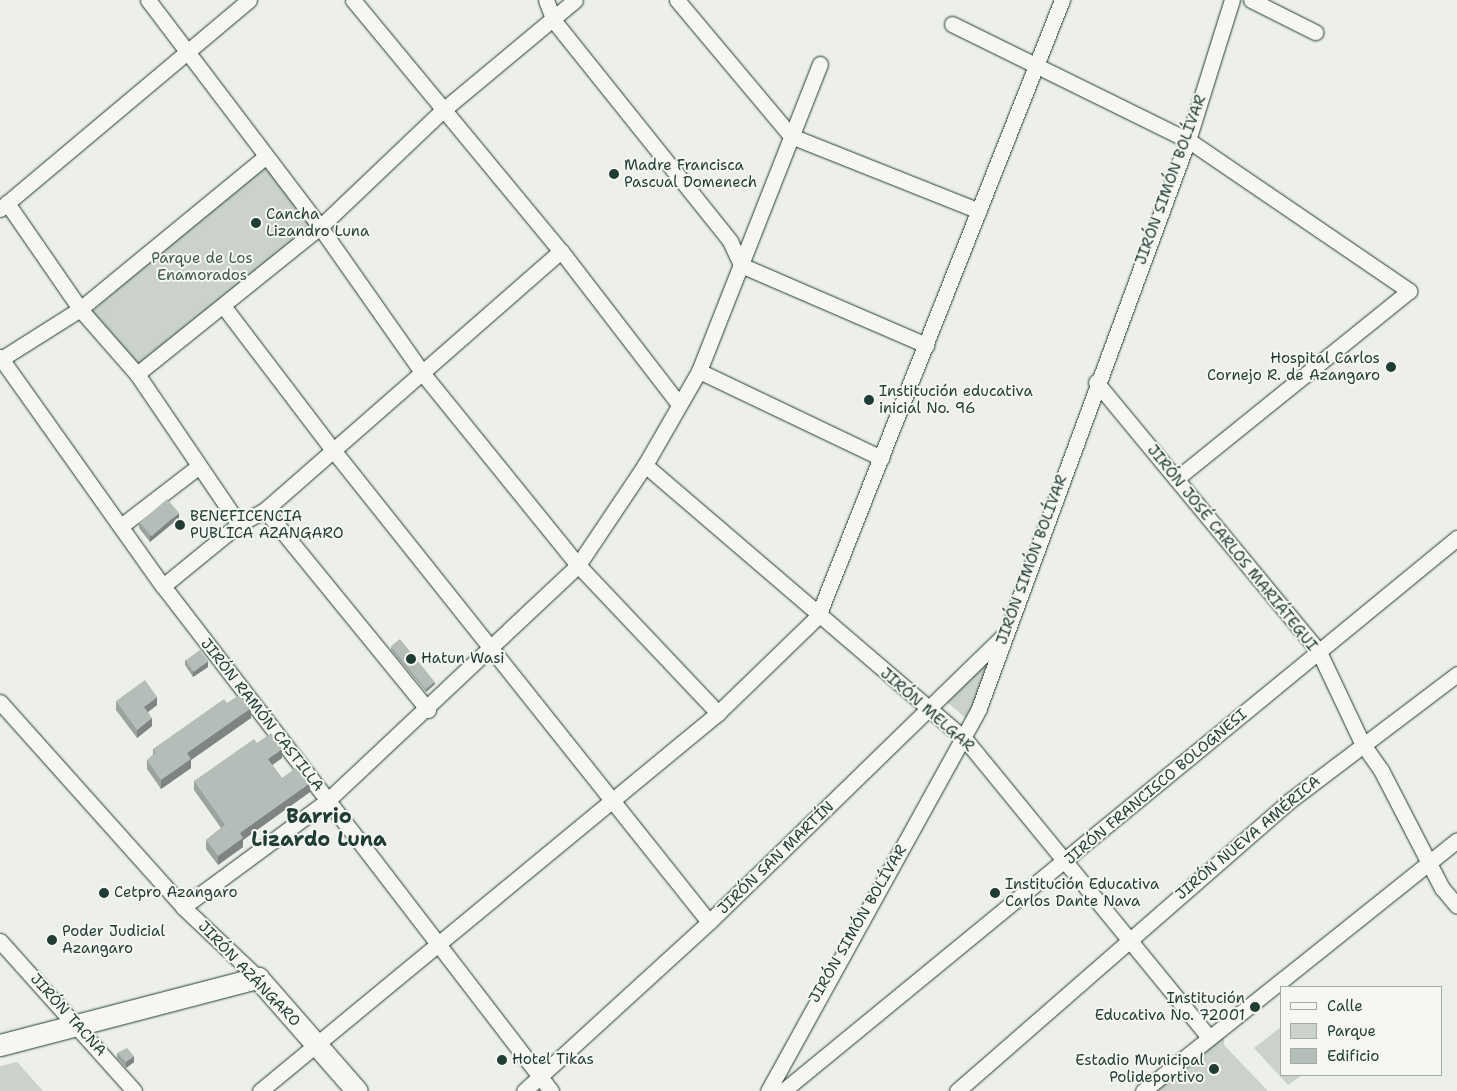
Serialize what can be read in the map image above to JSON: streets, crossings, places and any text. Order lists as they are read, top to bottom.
{
  "streets": {
    "street": [
      "JIRÓN SIMÓN BOLÍVAR",
      "JIRÓN JOSÉ CARLOS MARIÁTEGUI",
      "JIRÓN MELGAR",
      "JIRÓN RAMÓN CASTILLA",
      "JIRÓN FRANCISCO BOLOGNESI",
      "JIRÓN NUEVA AMÉRICA",
      "JIRÓN SAN MARTÍN",
      "JIRÓN AZÁNGARO",
      "JIRÓN TACNA"
    ]
  },
  "crossings": [
    ["JIRÓN SIMÓN BOLÍVAR", "JIRÓN JOSÉ CARLOS MARIÁTEGUI"],
    ["JIRÓN SIMÓN BOLÍVAR", "JIRÓN MELGAR"],
    ["JIRÓN SIMÓN BOLÍVAR", "JIRÓN SAN MARTÍN"],
    ["JIRÓN JOSÉ CARLOS MARIÁTEGUI", "JIRÓN FRANCISCO BOLOGNESI"],
    ["JIRÓN JOSÉ CARLOS MARIÁTEGUI", "JIRÓN NUEVA AMÉRICA"],
    ["JIRÓN MELGAR", "JIRÓN FRANCISCO BOLOGNESI"],
    ["JIRÓN MELGAR", "JIRÓN NUEVA AMÉRICA"],
    ["JIRÓN MELGAR", "JIRÓN SAN MARTÍN"],
    ["JIRÓN RAMÓN CASTILLA", "JIRÓN SAN MARTÍN"]
  ],
  "districts": ["Barrio Lizardo Luna"],
  "parks": ["Parque de Los Enamorados"],
  "places": [
    "Madre Francisca Pascual Domenech",
    "Cancha Lizandro Luna",
    "Hospital Carlos Cornejo R. de Azangaro",
    "Institución educativa inicial No. 96",
    "BENEFICENCIA PUBLICA AZANGARO",
    "Hatun Wasi",
    "Cetpro Azangaro",
    "Institución Educativa Carlos Dante Nava",
    "Poder Judicial Azangaro",
    "Institución Educativa No. 72001",
    "Hotel Tikas",
    "Estadio Municipal Polideportivo"
  ],
  "legend": ["Calle", "Parque", "Edificio"]
}
